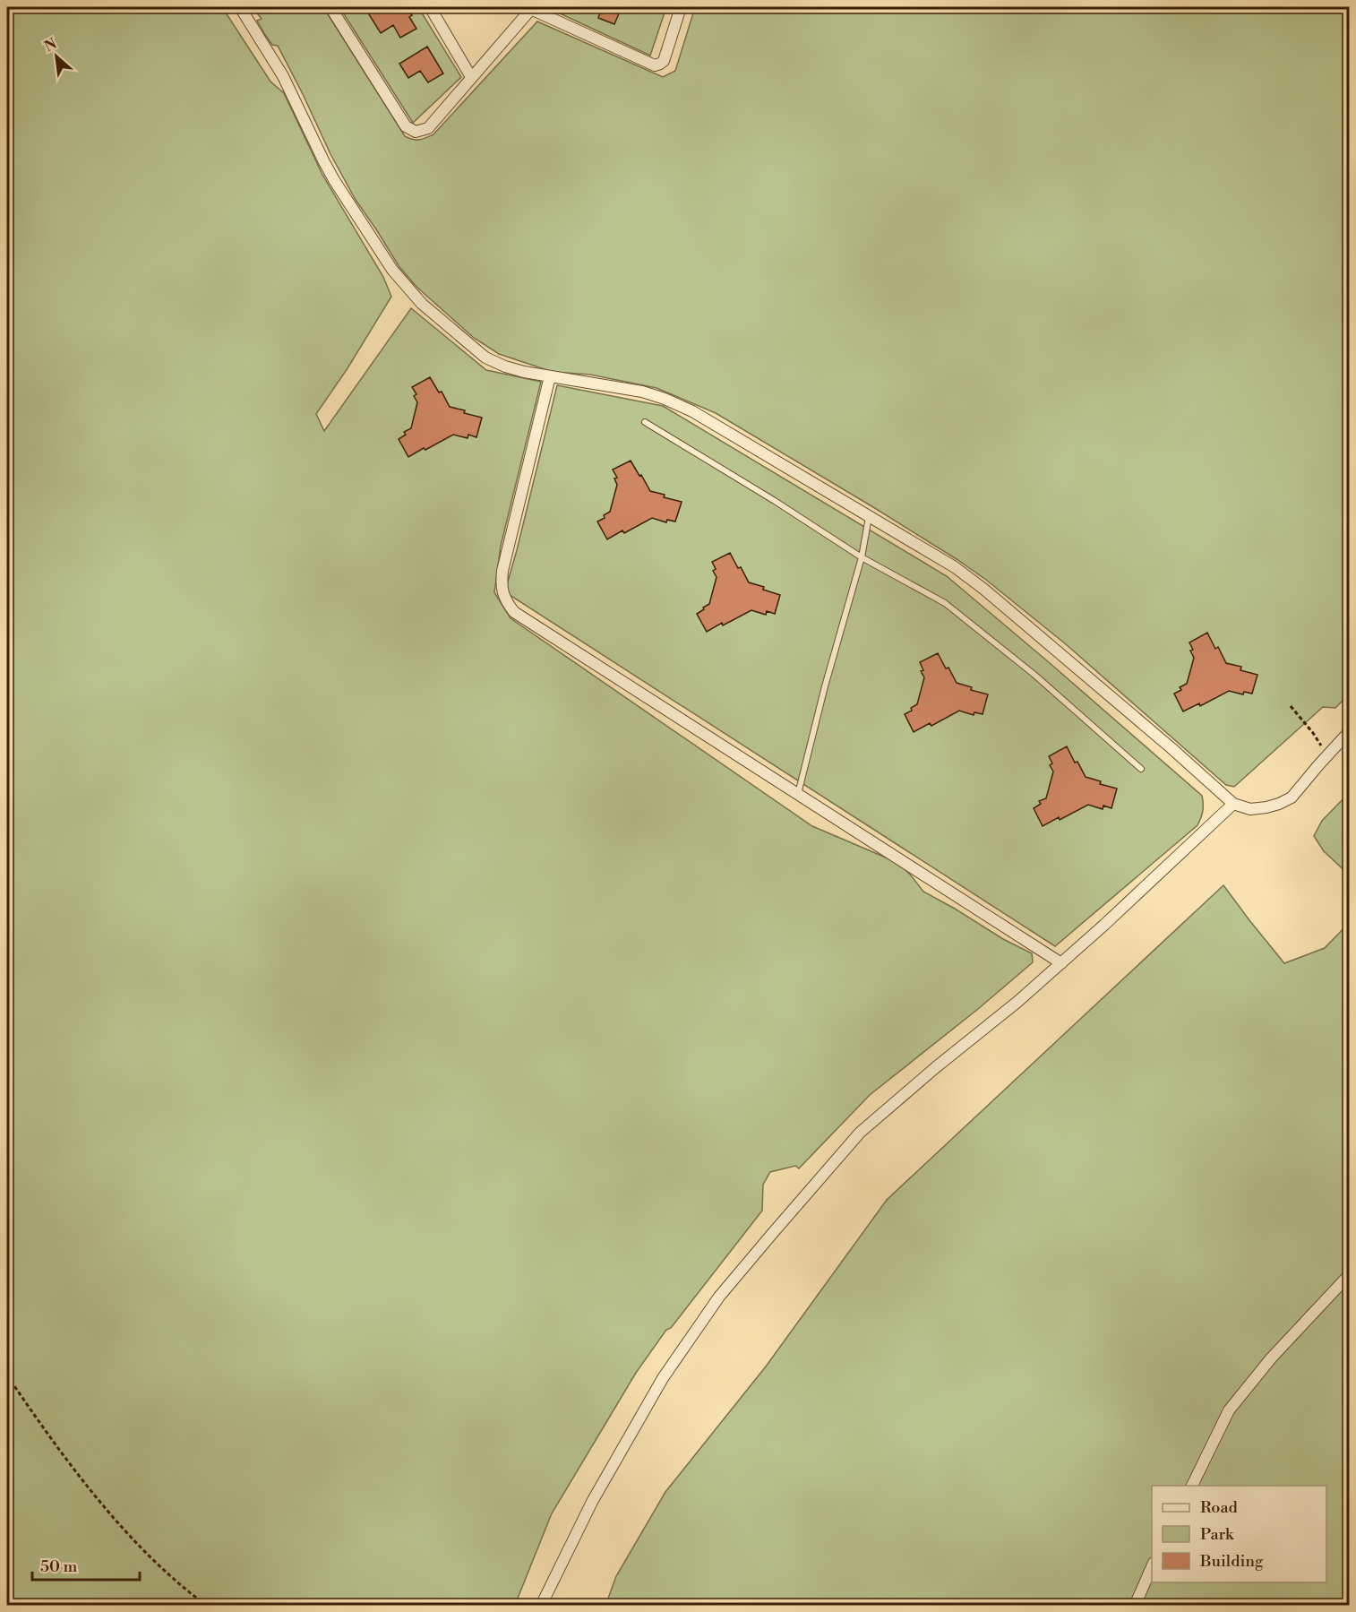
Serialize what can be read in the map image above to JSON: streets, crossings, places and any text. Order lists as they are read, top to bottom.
{
  "legend": ["Road", "Park", "Building"],
  "scale_bar": "50 m",
  "north": "top left"
}
